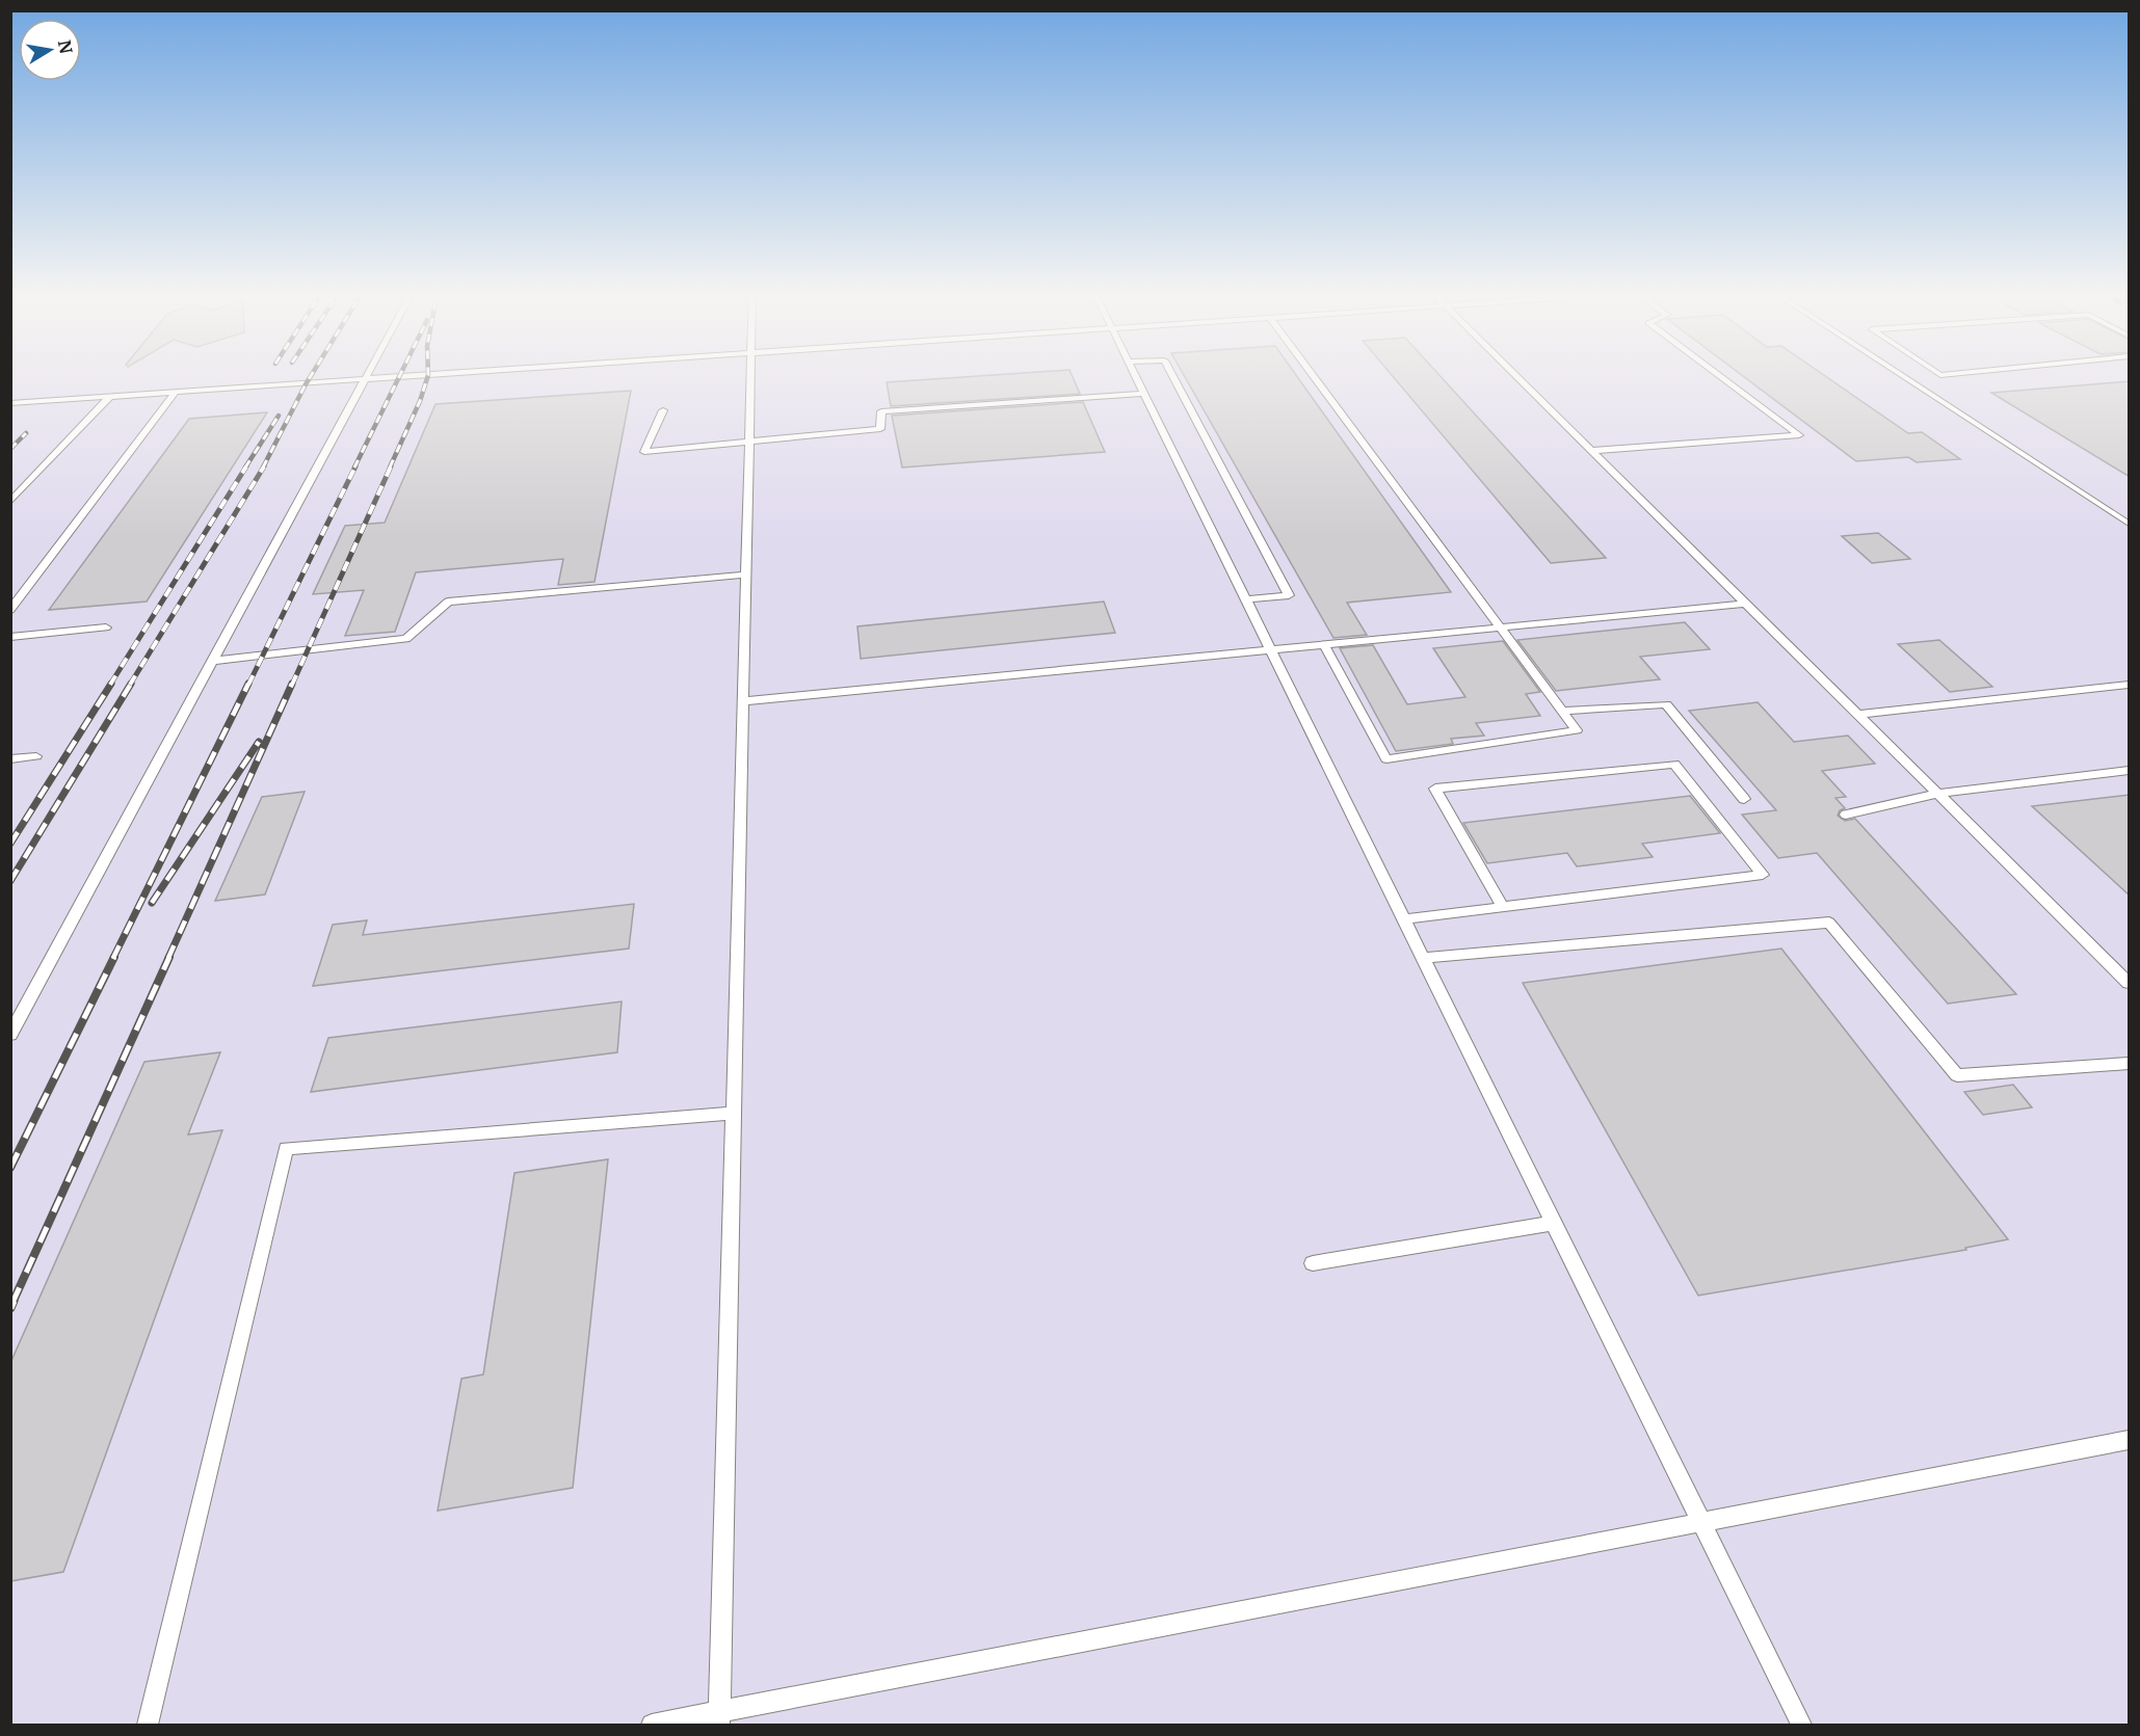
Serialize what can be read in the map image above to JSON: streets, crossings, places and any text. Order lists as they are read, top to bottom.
{
  "north": "right"
}
